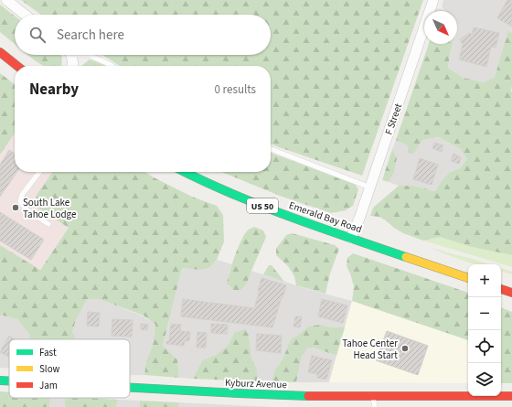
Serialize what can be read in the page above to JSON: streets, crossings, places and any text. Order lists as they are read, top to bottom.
{
  "streets": {
    "main road": ["US 50", "Emerald Bay Road", "Kyburz Avenue"],
    "street": ["F Street"]
  },
  "crossings": [
    ["F Street", "Emerald Bay Road"]
  ],
  "places": ["South Lake Tahoe Lodge", "Tahoe Center Head Start"],
  "legend": ["Fast", "Slow", "Jam"],
  "north": "bottom right",
  "page": {
    "search": "Search here",
    "heading": ["Nearby", "0 results"],
    "map_buttons": ["+", "−"]
  }
}
